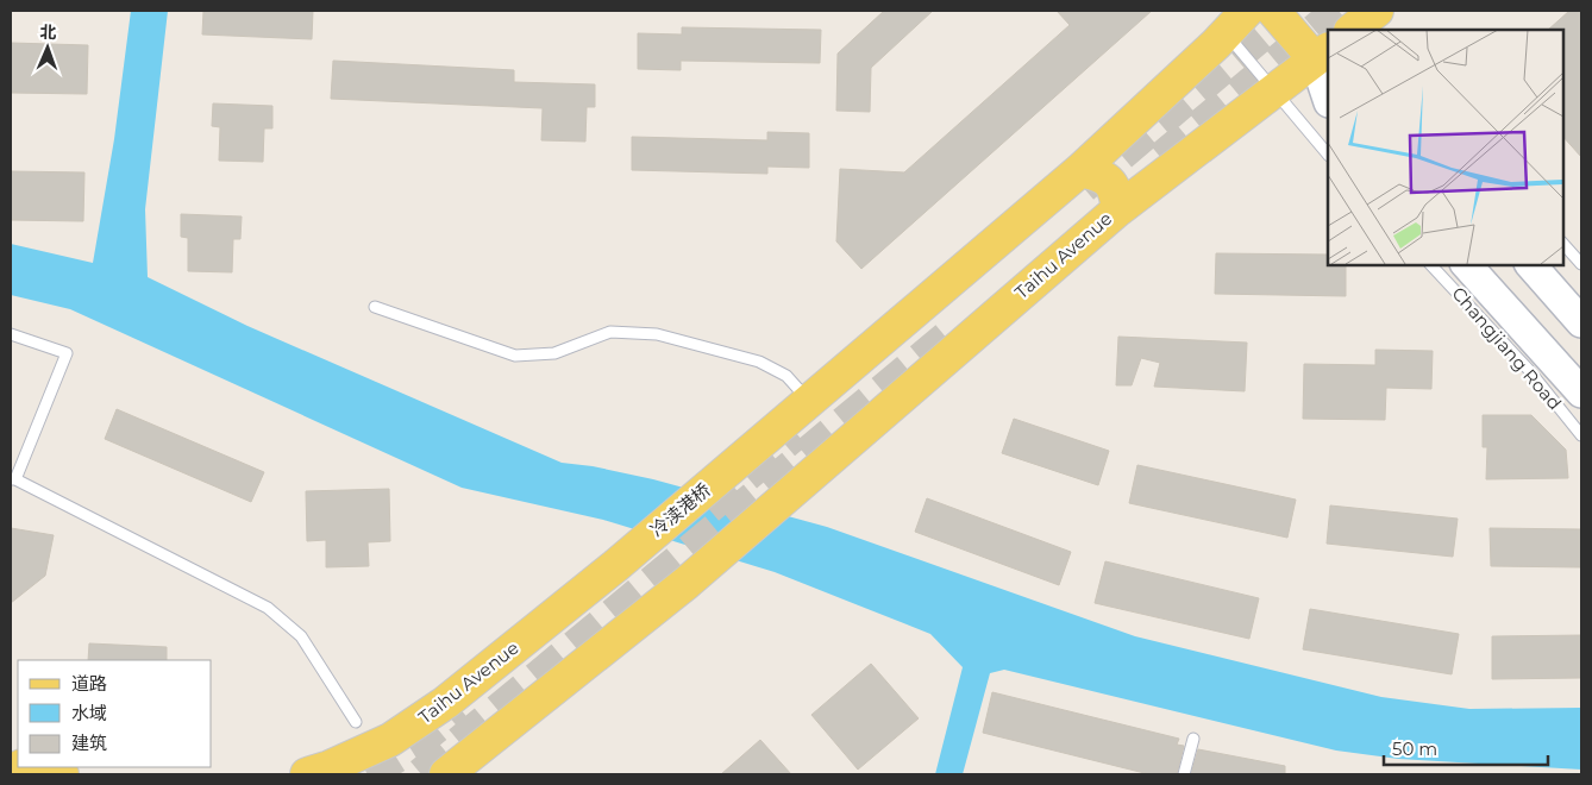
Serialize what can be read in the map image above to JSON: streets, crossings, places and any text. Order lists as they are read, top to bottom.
{
  "streets": {
    "main road": ["Taihu Avenue", "冷渎港桥"],
    "lane": ["Changjiang Road"]
  },
  "crossings": [
    ["Taihu Avenue", "冷渎港桥"]
  ],
  "legend": ["道路", "水域", "建筑"],
  "scale_bar": "50 m",
  "north": "top"
}
